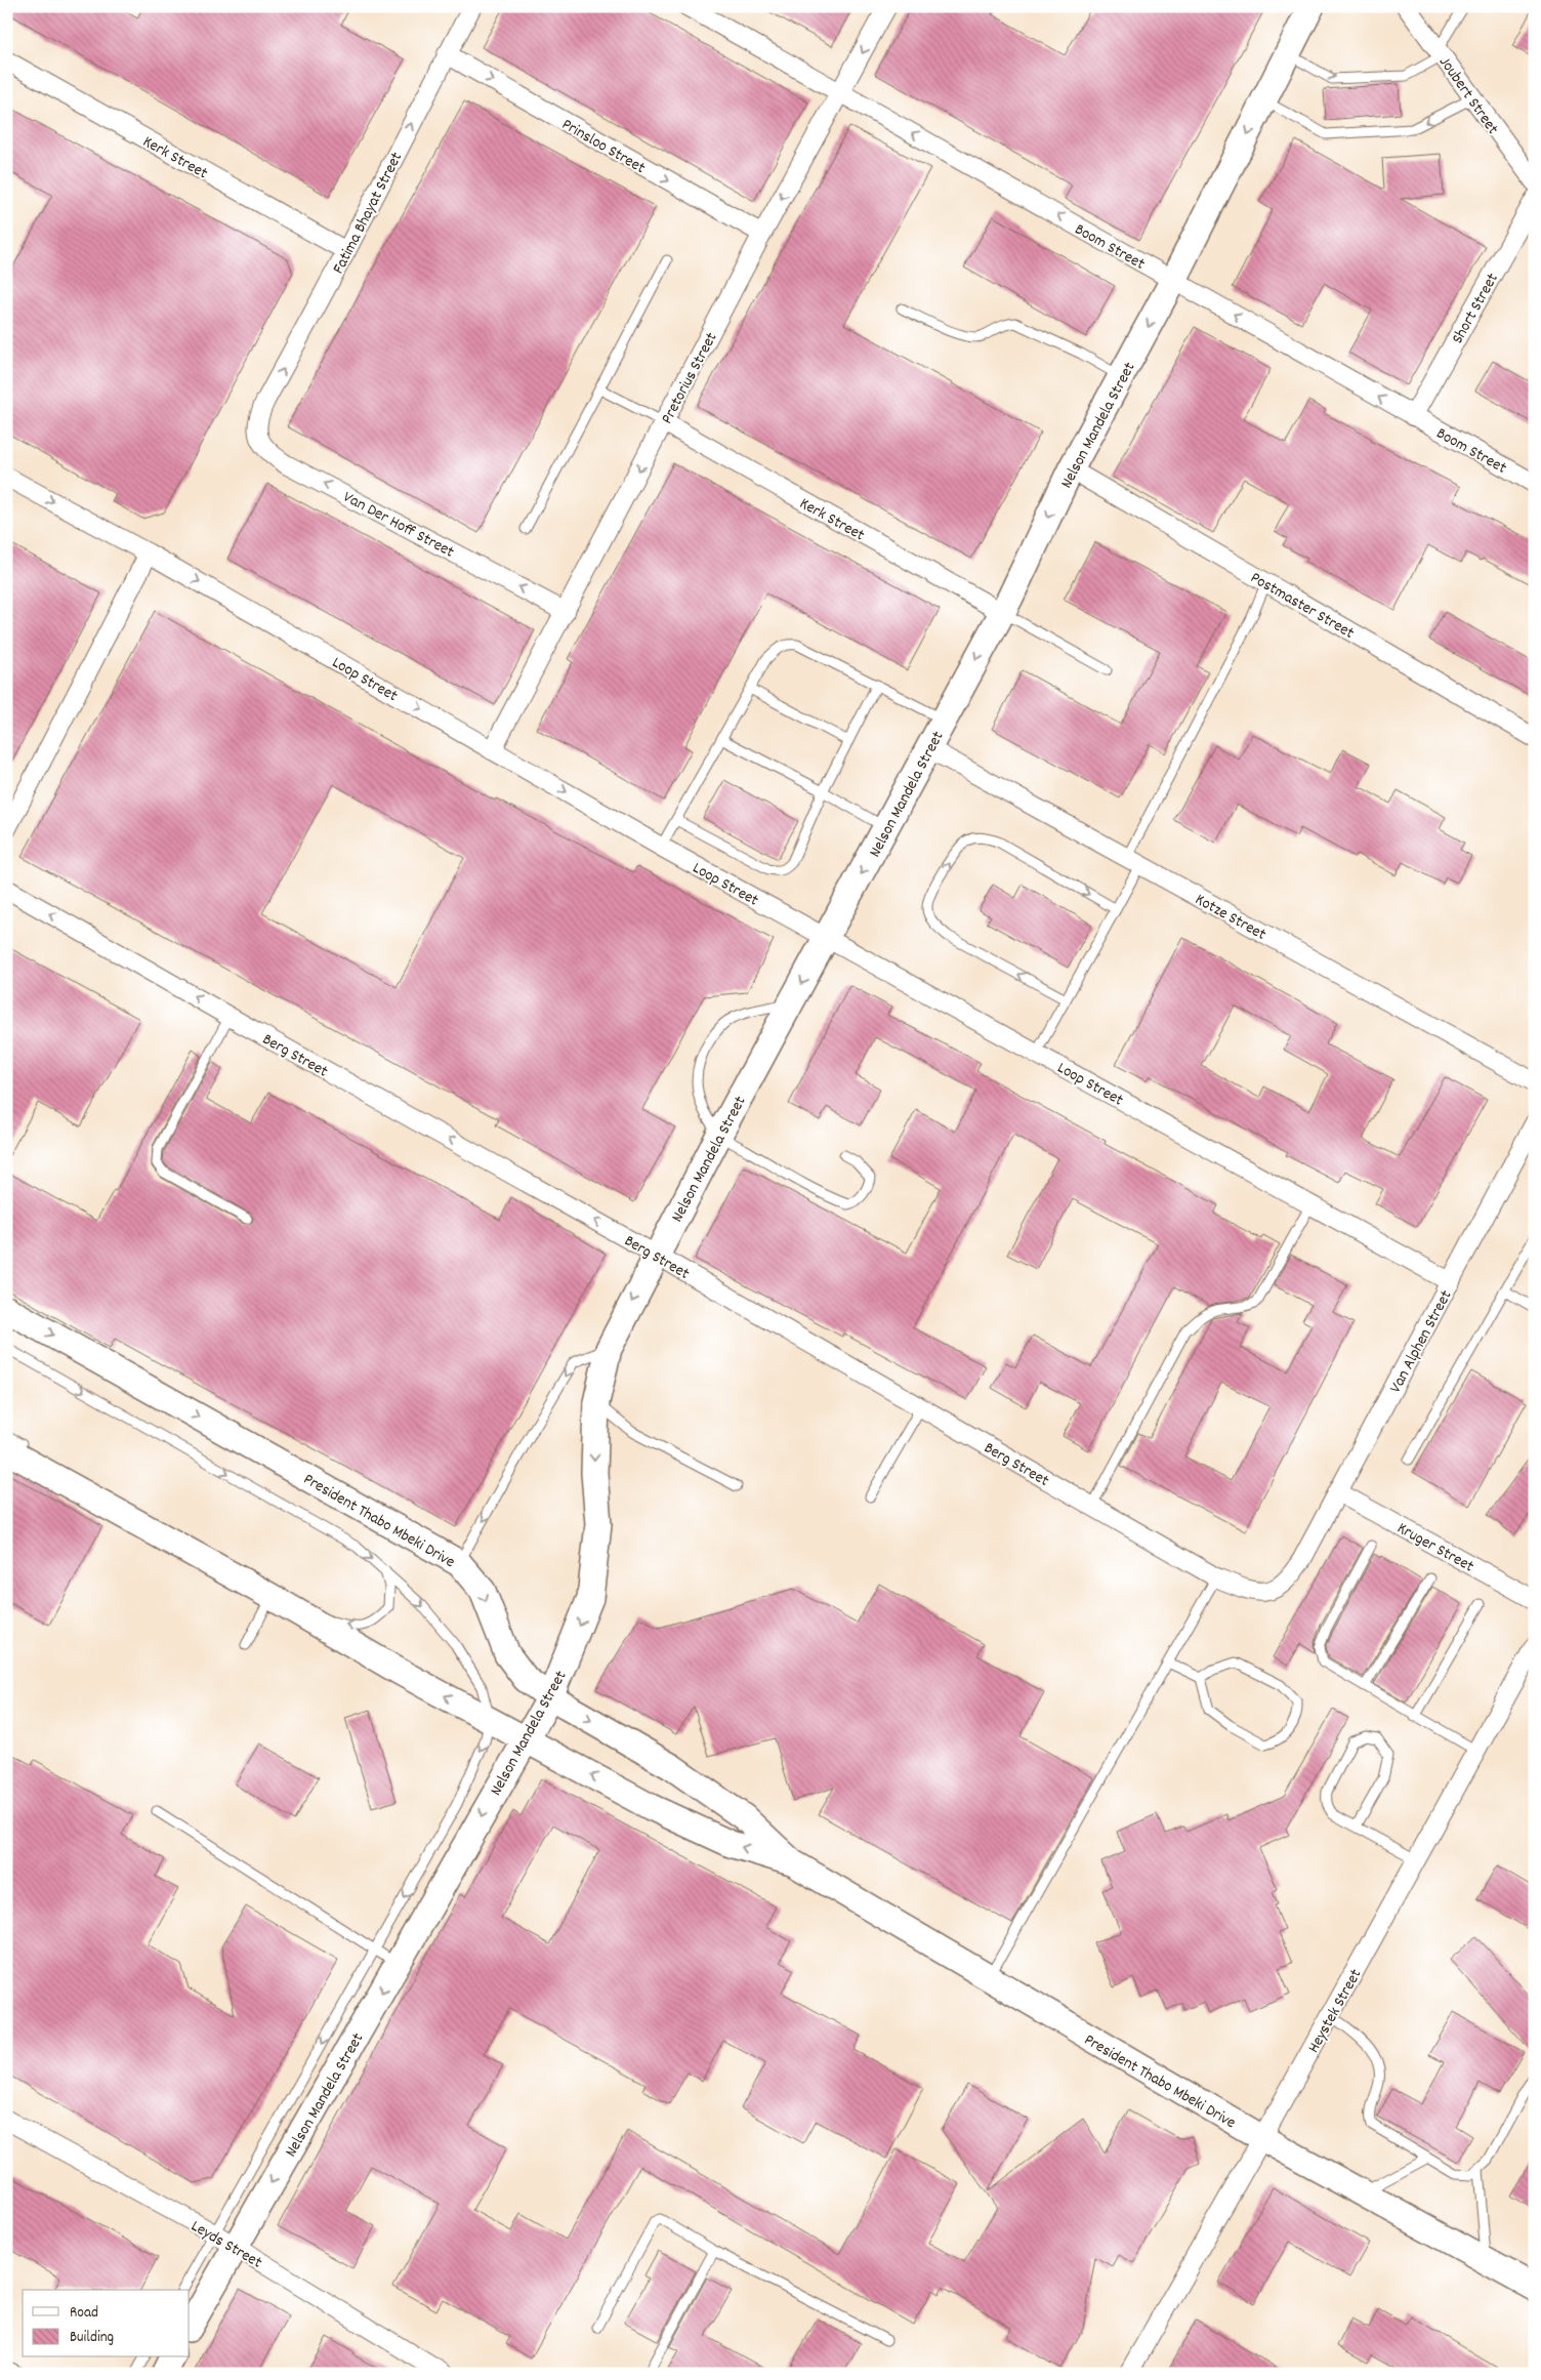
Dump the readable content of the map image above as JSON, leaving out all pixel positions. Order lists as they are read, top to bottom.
{
  "streets": {
    "street": [
      "Joubert Street",
      "Prinsloo Street",
      "Kerk Street",
      "Fatima Bhayat Street",
      "Boom Street",
      "Short Street",
      "Pretorius Street",
      "Nelson Mandela Street",
      "Van Der Hoff Street",
      "Postmaster Street",
      "Loop Street",
      "Kotze Street",
      "Berg Street",
      "Van Alphen Street",
      "President Thabo Mbeki Drive",
      "Kruger Street",
      "Heystek Street",
      "Leyds Street"
    ]
  },
  "crossings": [
    ["Prinsloo Street", "Fatima Bhayat Street"],
    ["Prinsloo Street", "Pretorius Street"],
    ["Kerk Street", "Fatima Bhayat Street"],
    ["Kerk Street", "Pretorius Street"],
    ["Kerk Street", "Nelson Mandela Street"],
    ["Fatima Bhayat Street", "Van Der Hoff Street"],
    ["Boom Street", "Short Street"],
    ["Boom Street", "Pretorius Street"],
    ["Boom Street", "Nelson Mandela Street"],
    ["Pretorius Street", "Van Der Hoff Street"],
    ["Pretorius Street", "Loop Street"],
    ["Nelson Mandela Street", "Postmaster Street"],
    ["Nelson Mandela Street", "Loop Street"],
    ["Nelson Mandela Street", "Kotze Street"],
    ["Nelson Mandela Street", "Berg Street"],
    ["Nelson Mandela Street", "President Thabo Mbeki Drive"],
    ["Nelson Mandela Street", "Leyds Street"],
    ["Loop Street", "Van Alphen Street"],
    ["Berg Street", "Van Alphen Street"],
    ["Van Alphen Street", "Kruger Street"],
    ["President Thabo Mbeki Drive", "Heystek Street"]
  ],
  "one_way": [
    "Prinsloo Street",
    "Fatima Bhayat Street",
    "Boom Street",
    "Pretorius Street",
    "Nelson Mandela Street",
    "Van Der Hoff Street",
    "Loop Street",
    "Berg Street"
  ],
  "legend": ["Road", "Building"]
}
